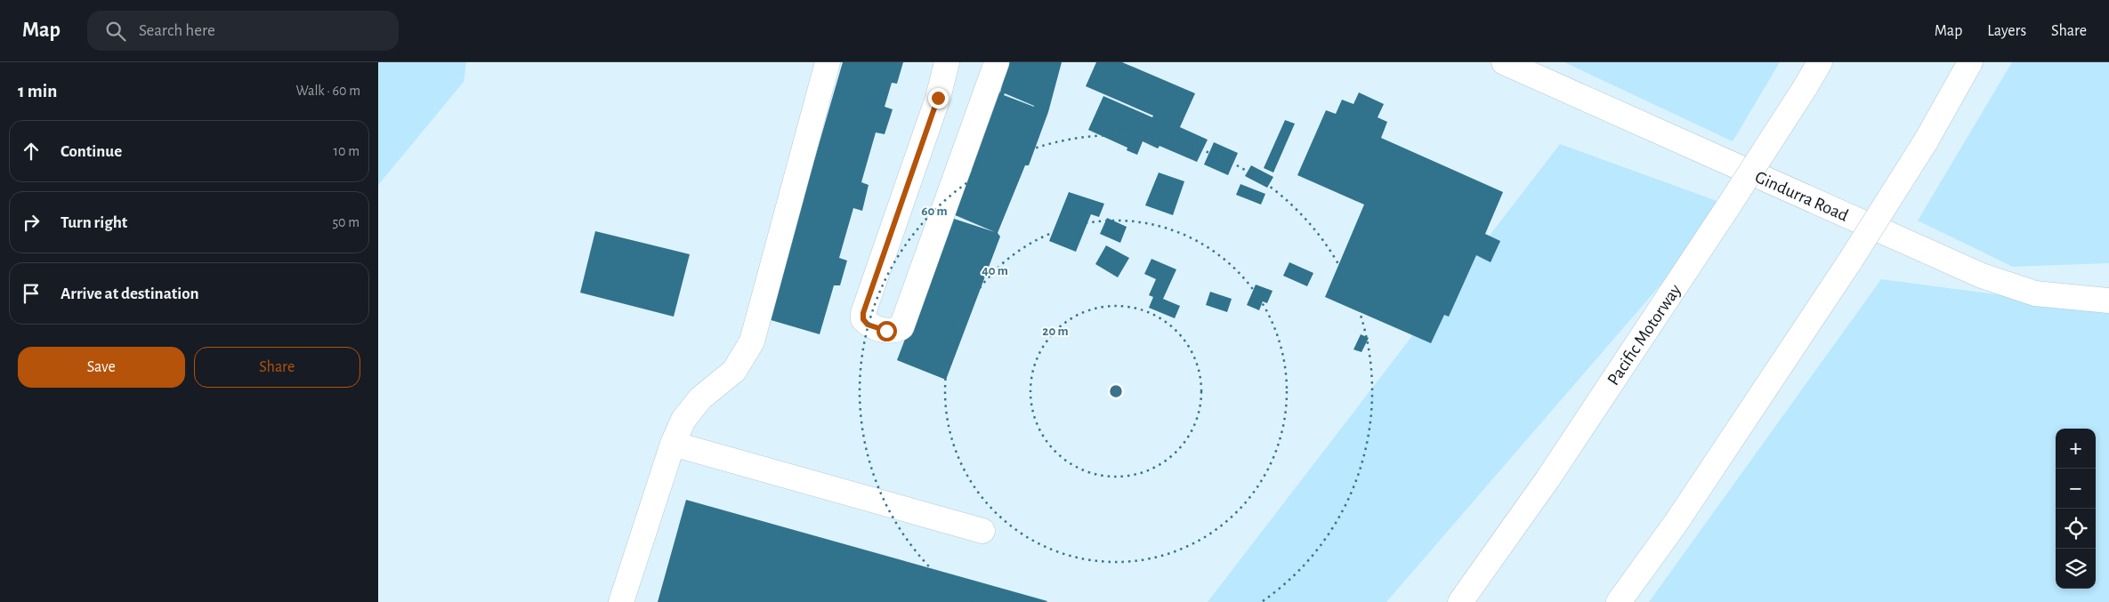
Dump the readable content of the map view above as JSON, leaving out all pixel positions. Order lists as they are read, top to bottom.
{
  "streets": {
    "main road": ["Gindurra Road", "Pacific Motorway"]
  },
  "page": {
    "header": "Map",
    "search": "Search here",
    "nav": ["Map", "Layers", "Share"],
    "heading": ["1 min", "Walk · 60 m"],
    "list": [
      ["Continue", "10 m"],
      ["Turn right", "50 m"],
      "Arrive at destination"
    ],
    "buttons": ["Save", "Share"],
    "map_buttons": ["+", "−"]
  },
  "rings": ["60 m", "40 m", "20 m"]
}
